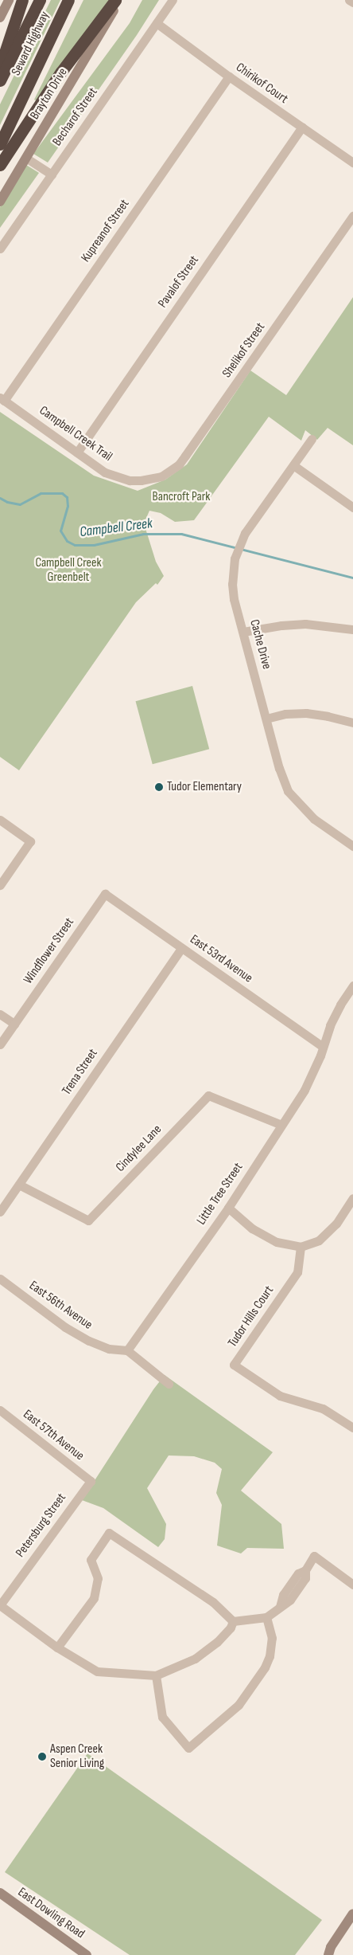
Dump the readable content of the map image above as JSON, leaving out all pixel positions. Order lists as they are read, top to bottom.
{
  "streets": {
    "highway": ["Seward Highway"],
    "main road": ["Brayton Drive", "East Dowling Road"],
    "street": [
      "Chirikof Court",
      "Becharof Street",
      "Kupreanof Street",
      "Pavalof Street",
      "Shelikof Street",
      "Campbell Creek Trail",
      "Cache Drive",
      "Windflower Street",
      "East 53rd Avenue",
      "Trena Street",
      "Cindylee Lane",
      "Little Tree Street",
      "East 56th Avenue",
      "Tudor Hills Court",
      "East 57th Avenue",
      "Petersburg Street"
    ]
  },
  "crossings": [
    ["Chirikof Court", "Becharof Street"],
    ["Chirikof Court", "Kupreanof Street"],
    ["Chirikof Court", "Pavalof Street"],
    ["Kupreanof Street", "Campbell Creek Trail"],
    ["Pavalof Street", "Campbell Creek Trail"],
    ["Shelikof Street", "Campbell Creek Trail"],
    ["Windflower Street", "East 53rd Avenue"],
    ["East 53rd Avenue", "Trena Street"],
    ["East 53rd Avenue", "Little Tree Street"],
    ["Trena Street", "Cindylee Lane"],
    ["Cindylee Lane", "Little Tree Street"],
    ["Little Tree Street", "East 56th Avenue"],
    ["East 57th Avenue", "Petersburg Street"]
  ],
  "water": ["Campbell Creek"],
  "parks": ["Bancroft Park", "Campbell Creek Greenbelt"],
  "places": ["Tudor Elementary", "Aspen Creek Senior Living"]
}
